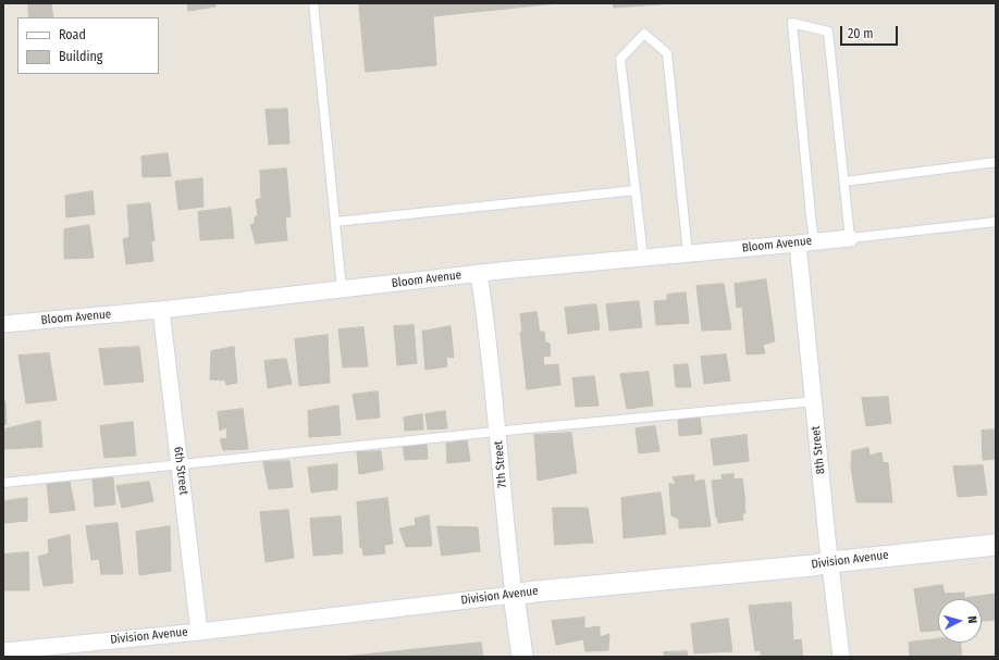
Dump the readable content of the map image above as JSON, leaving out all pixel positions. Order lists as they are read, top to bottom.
{
  "streets": {
    "street": [
      "Bloom Avenue",
      "8th Street",
      "7th Street",
      "6th Street",
      "Division Avenue"
    ]
  },
  "crossings": [
    ["Bloom Avenue", "8th Street"],
    ["Bloom Avenue", "7th Street"],
    ["Bloom Avenue", "6th Street"],
    ["8th Street", "Division Avenue"],
    ["7th Street", "Division Avenue"],
    ["6th Street", "Division Avenue"]
  ],
  "legend": ["Road", "Building"],
  "scale_bar": "20 m",
  "north": "right"
}
